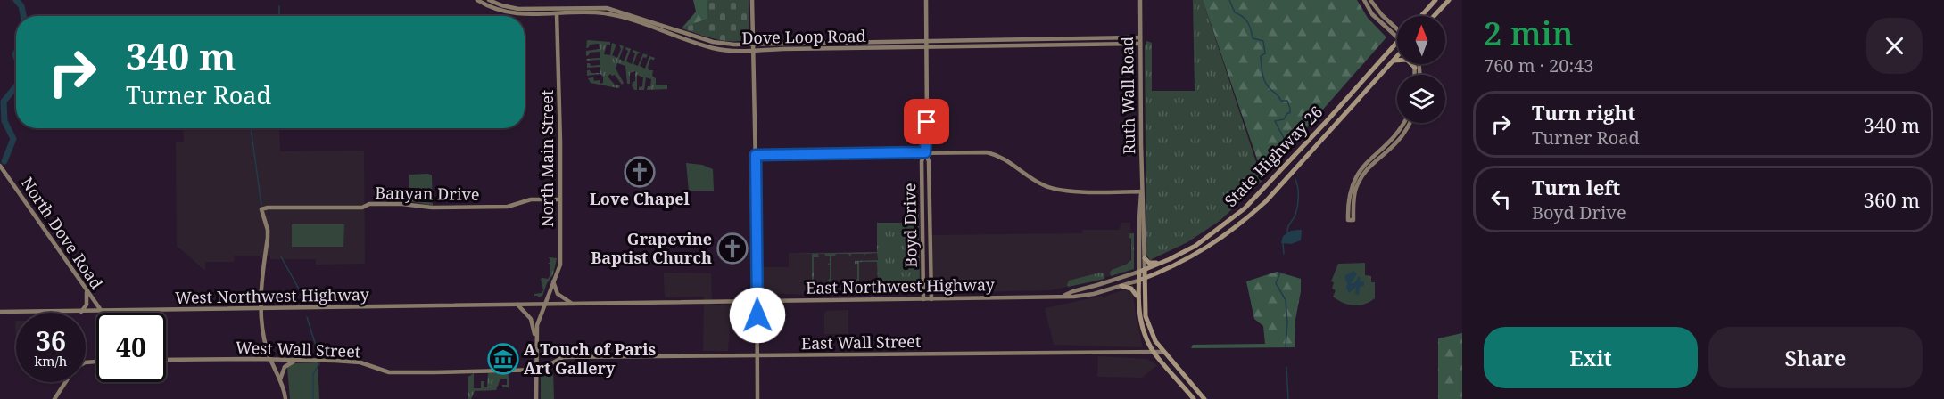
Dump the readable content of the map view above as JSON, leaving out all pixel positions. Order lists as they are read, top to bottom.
{
  "streets": {
    "main road": ["State Highway 26"],
    "street": [
      "Dove Loop Road",
      "Ruth Wall Road",
      "North Main Street",
      "Banyan Drive",
      "Boyd Drive",
      "North Dove Road",
      "East Northwest Highway",
      "West Northwest Highway",
      "East Wall Street",
      "West Wall Street"
    ]
  },
  "crossings": [
    ["Dove Loop Road", "Ruth Wall Road"],
    ["Dove Loop Road", "North Main Street"],
    ["Dove Loop Road", "Boyd Drive"],
    ["Ruth Wall Road", "State Highway 26"],
    ["Ruth Wall Road", "East Northwest Highway"],
    ["State Highway 26", "East Northwest Highway"],
    ["North Main Street", "Banyan Drive"],
    ["North Main Street", "East Northwest Highway"],
    ["North Main Street", "West Northwest Highway"],
    ["Banyan Drive", "West Northwest Highway"],
    ["Boyd Drive", "East Northwest Highway"],
    ["North Dove Road", "West Northwest Highway"],
    ["East Northwest Highway", "West Northwest Highway"],
    ["East Wall Street", "West Wall Street"]
  ],
  "places": {
    "church": ["Love Chapel", "Grapevine Baptist Church"],
    "museum": ["A Touch of Paris Art Gallery"]
  },
  "north": "top",
  "page": {
    "heading": ["2 min", "760 m · 20:43"],
    "turn": ["340 m", "Turner Road"],
    "list": [
      {
        "name": "Turn right",
        "note": "Turner Road",
        "value": "340 m"
      },
      {
        "name": "Turn left",
        "note": "Boyd Drive",
        "value": "360 m"
      }
    ],
    "speed": "36 km/h",
    "limit": "40",
    "buttons": ["Exit", "Share"]
  }
}
